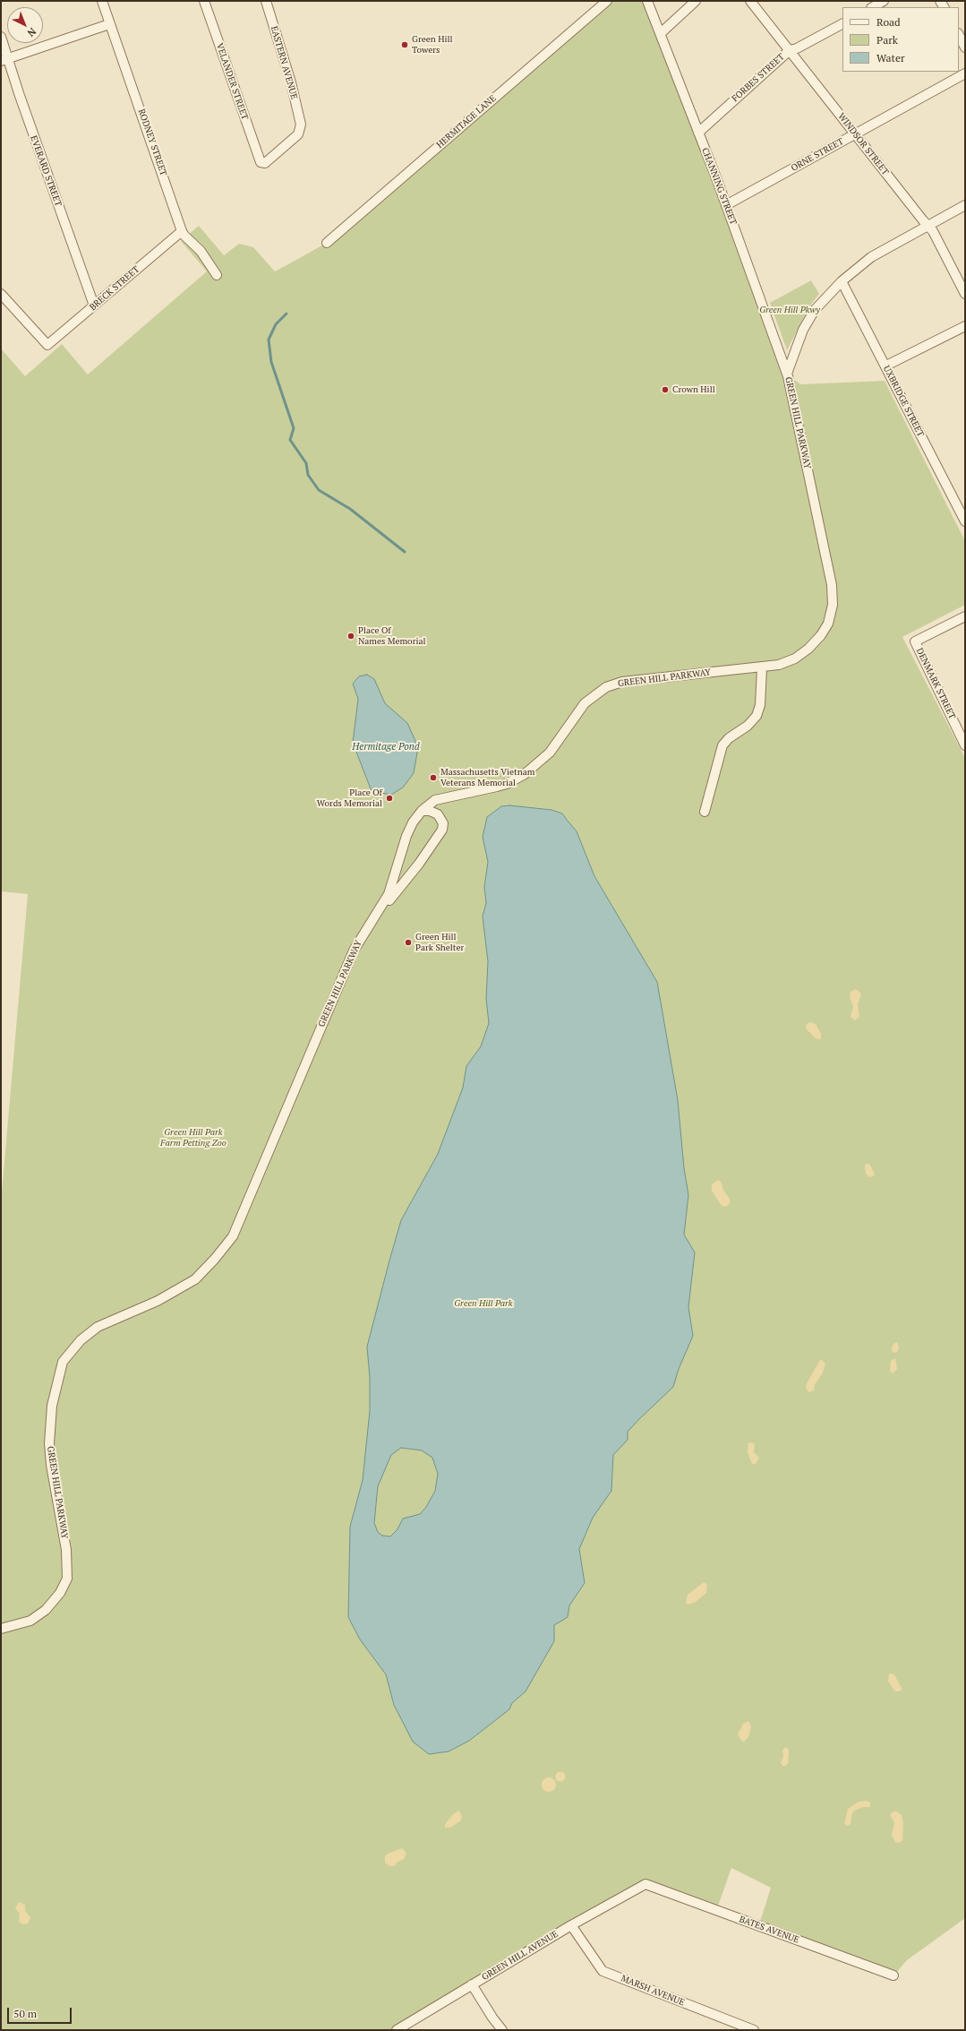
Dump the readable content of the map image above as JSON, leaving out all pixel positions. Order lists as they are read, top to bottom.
{
  "streets": {
    "street": [
      "EASTERN AVENUE",
      "FORBES STREET",
      "VELANDER STREET",
      "HERMITAGE LANE",
      "RODNEY STREET",
      "WINDSOR STREET",
      "ORNE STREET",
      "EVERARD STREET",
      "CHANNING STREET",
      "BRECK STREET",
      "UXBRIDGE STREET",
      "GREEN HILL PARKWAY",
      "DENMARK STREET",
      "BATES AVENUE",
      "GREEN HILL AVENUE",
      "MARSH AVENUE"
    ]
  },
  "crossings": [
    ["EASTERN AVENUE", "VELANDER STREET"],
    ["FORBES STREET", "WINDSOR STREET"],
    ["FORBES STREET", "CHANNING STREET"],
    ["RODNEY STREET", "BRECK STREET"],
    ["WINDSOR STREET", "ORNE STREET"],
    ["WINDSOR STREET", "GREEN HILL PARKWAY"],
    ["ORNE STREET", "CHANNING STREET"],
    ["EVERARD STREET", "BRECK STREET"],
    ["CHANNING STREET", "GREEN HILL PARKWAY"],
    ["UXBRIDGE STREET", "GREEN HILL PARKWAY"],
    ["BATES AVENUE", "GREEN HILL AVENUE"],
    ["GREEN HILL AVENUE", "MARSH AVENUE"]
  ],
  "water": ["Hermitage Pond"],
  "parks": ["Green Hill Pkwy", "Green Hill Park Farm Petting Zoo", "Green Hill Park"],
  "places": [
    "Green Hill Towers",
    "Crown Hill",
    "Place Of Names Memorial",
    "Massachusetts Vietnam Veterans Memorial",
    "Place Of Words Memorial",
    "Green Hill Park Shelter"
  ],
  "legend": ["Road", "Park", "Water"],
  "scale_bar": "50 m",
  "north": "bottom right"
}
